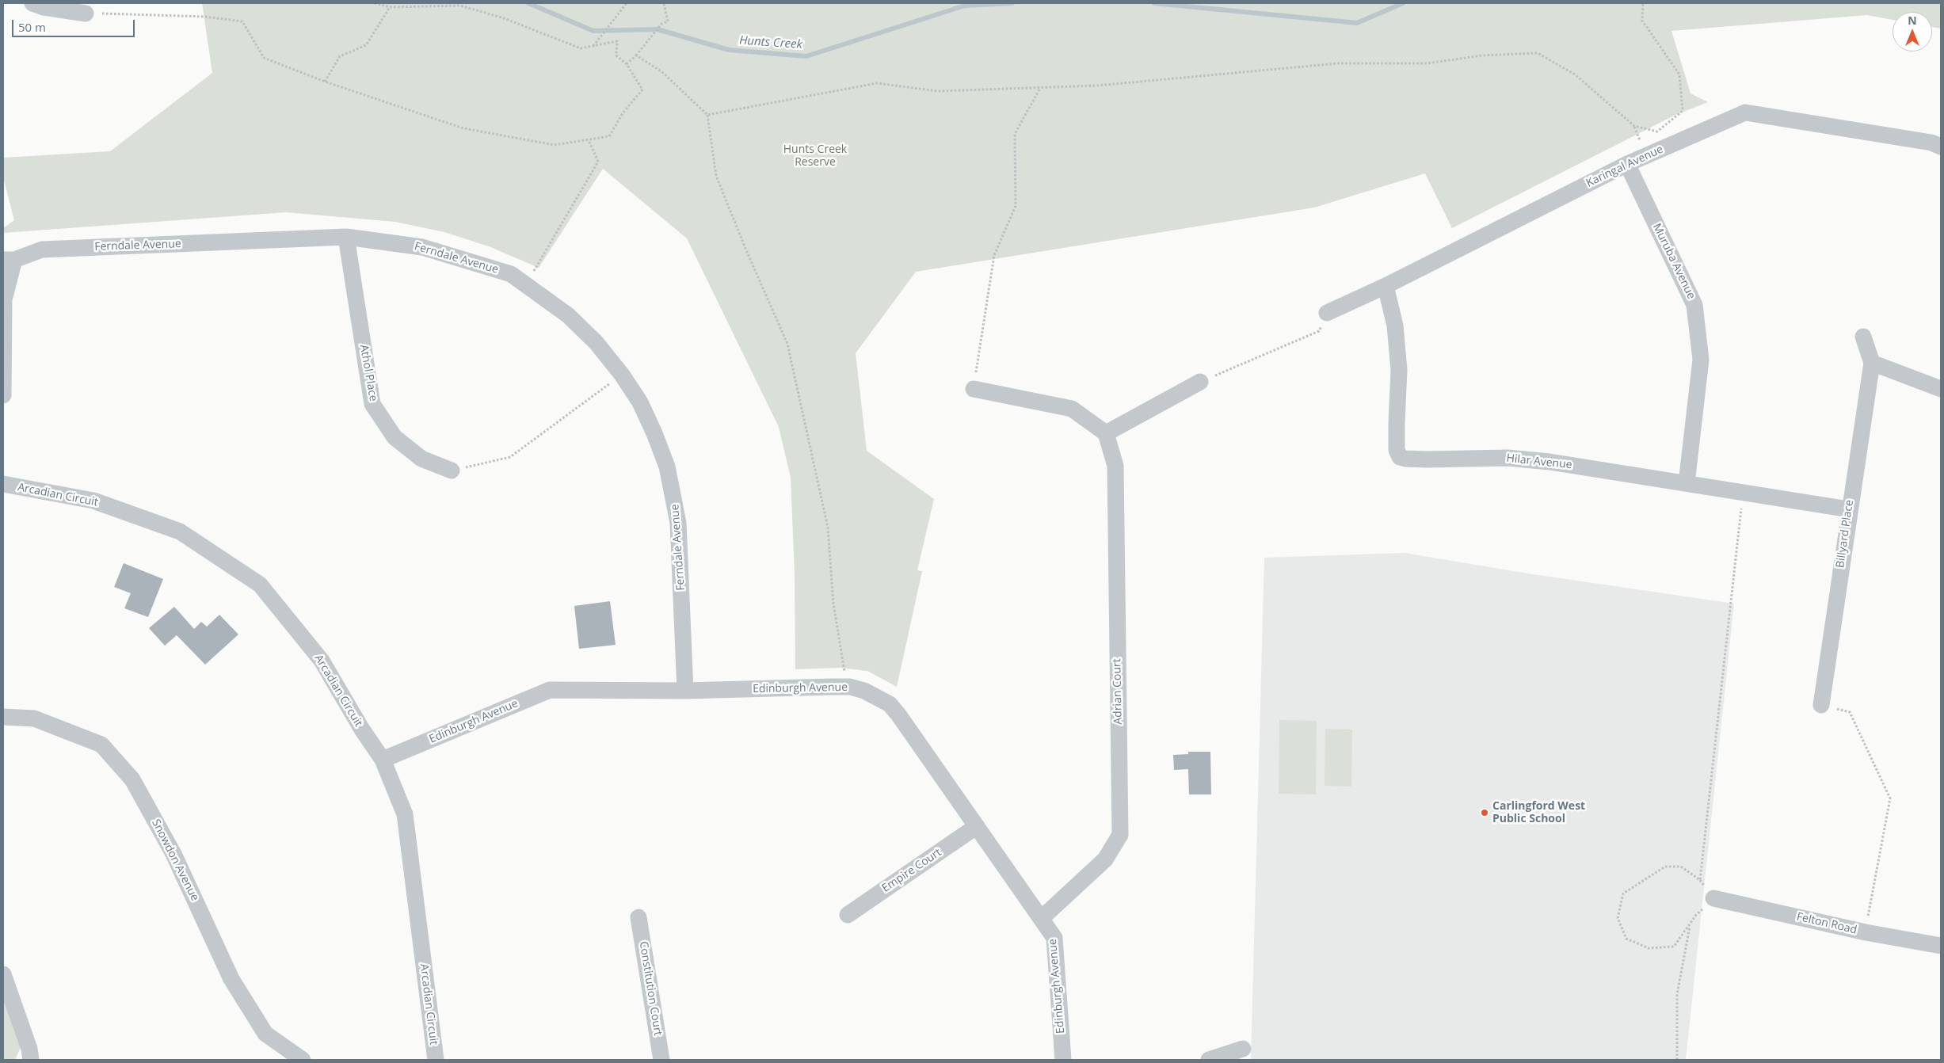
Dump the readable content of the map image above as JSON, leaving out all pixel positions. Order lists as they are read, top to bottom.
{
  "streets": {
    "street": [
      "Karingal Avenue",
      "Ferndale Avenue",
      "Muruba Avenue",
      "Athol Place",
      "Hilar Avenue",
      "Arcadian Circuit",
      "Billyard Place",
      "Edinburgh Avenue",
      "Adrian Court",
      "Snowdon Avenue",
      "Empire Court",
      "Felton Road",
      "Constitution Court"
    ]
  },
  "crossings": [
    ["Karingal Avenue", "Muruba Avenue"],
    ["Karingal Avenue", "Hilar Avenue"],
    ["Ferndale Avenue", "Athol Place"],
    ["Ferndale Avenue", "Edinburgh Avenue"],
    ["Muruba Avenue", "Hilar Avenue"],
    ["Hilar Avenue", "Billyard Place"],
    ["Arcadian Circuit", "Edinburgh Avenue"],
    ["Edinburgh Avenue", "Adrian Court"],
    ["Edinburgh Avenue", "Empire Court"]
  ],
  "water": ["Hunts Creek"],
  "parks": ["Hunts Creek Reserve"],
  "places": ["Carlingford West Public School"],
  "scale_bar": "50 m",
  "north": "top"
}
